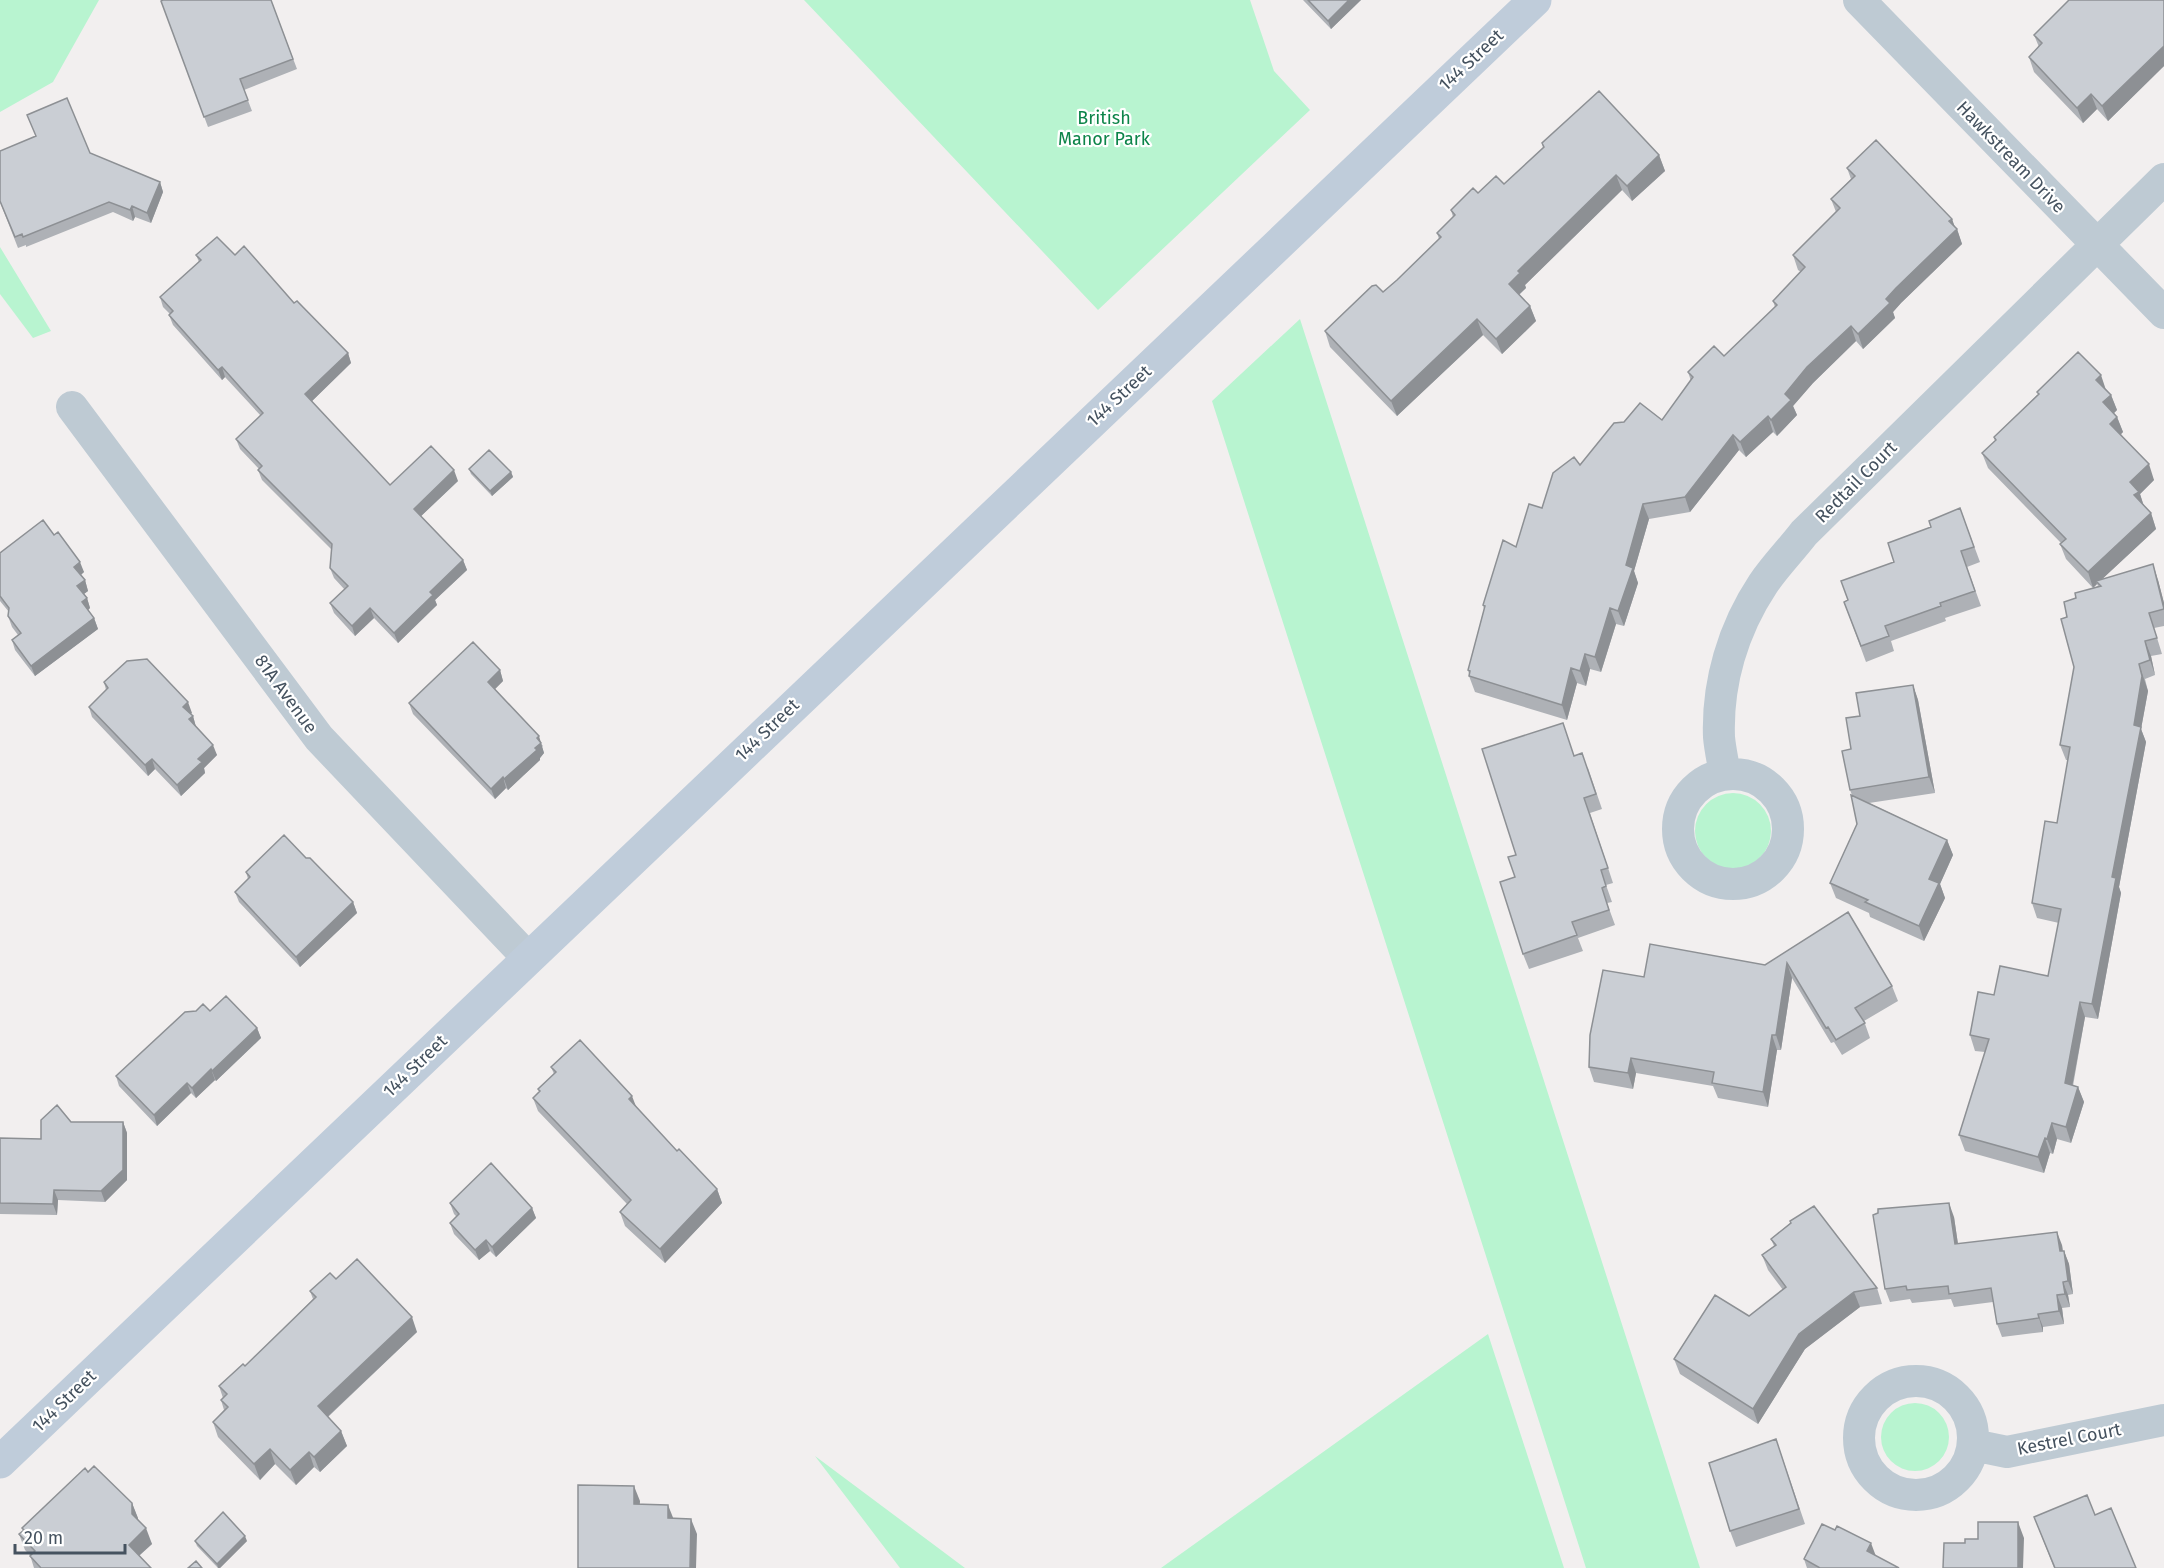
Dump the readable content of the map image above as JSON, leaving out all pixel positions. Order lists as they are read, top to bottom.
{
  "streets": {
    "main road": ["144 Street"],
    "street": [
      "Hawkstream Drive",
      "Redtail Court",
      "81A Avenue",
      "Kestrel Court"
    ]
  },
  "crossings": [
    ["144 Street", "81A Avenue"],
    ["Hawkstream Drive", "Redtail Court"]
  ],
  "parks": ["British Manor Park"],
  "scale_bar": "20 m"
}
